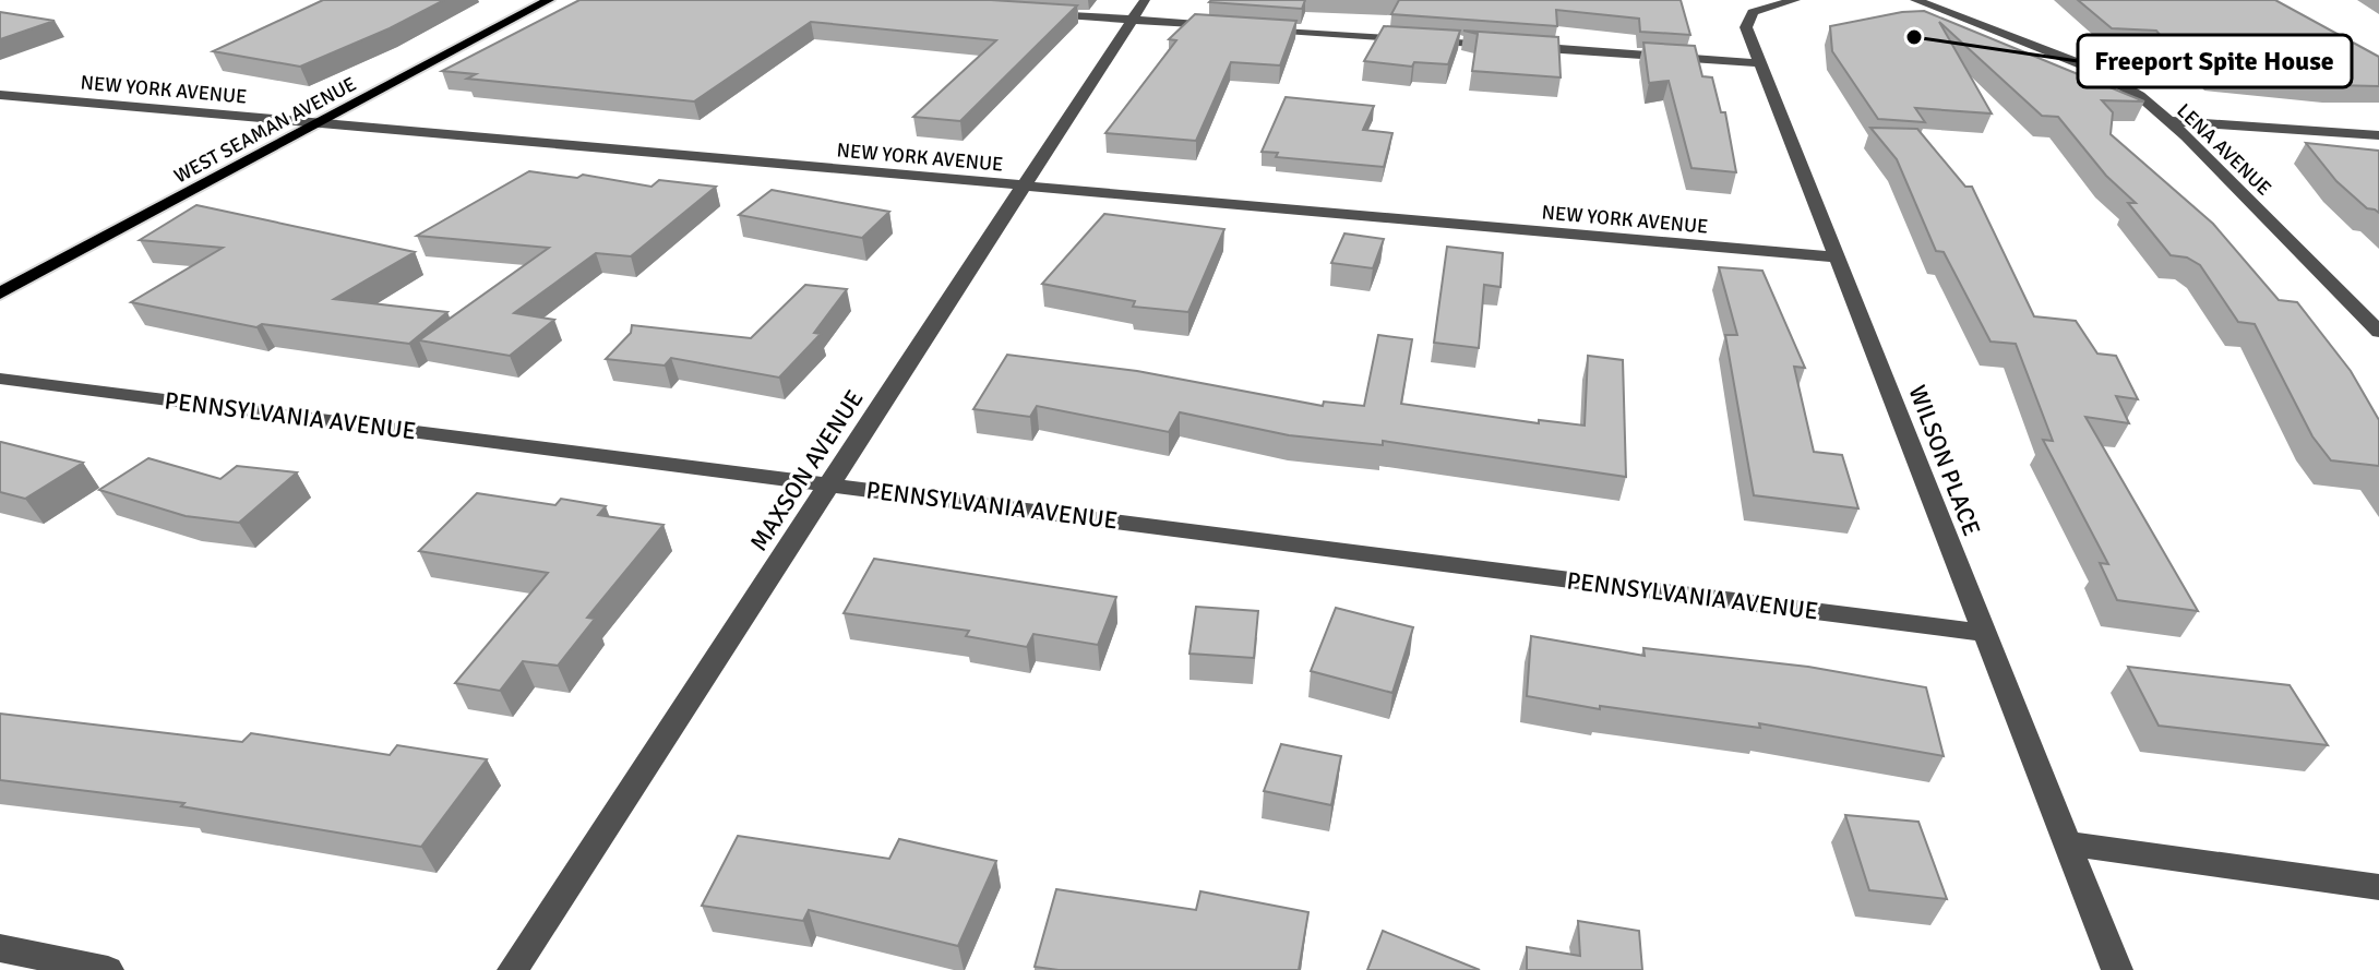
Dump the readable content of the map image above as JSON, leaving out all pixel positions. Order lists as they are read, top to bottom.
{
  "streets": {
    "main road": ["WEST SEAMAN AVENUE"],
    "street": [
      "NEW YORK AVENUE",
      "LENA AVENUE",
      "PENNSYLVANIA AVENUE",
      "WILSON PLACE",
      "MAXSON AVENUE"
    ]
  },
  "crossings": [
    ["NEW YORK AVENUE", "WEST SEAMAN AVENUE"],
    ["NEW YORK AVENUE", "WILSON PLACE"],
    ["NEW YORK AVENUE", "MAXSON AVENUE"],
    ["PENNSYLVANIA AVENUE", "WILSON PLACE"],
    ["PENNSYLVANIA AVENUE", "MAXSON AVENUE"]
  ],
  "places": ["Freeport Spite House"]
}
